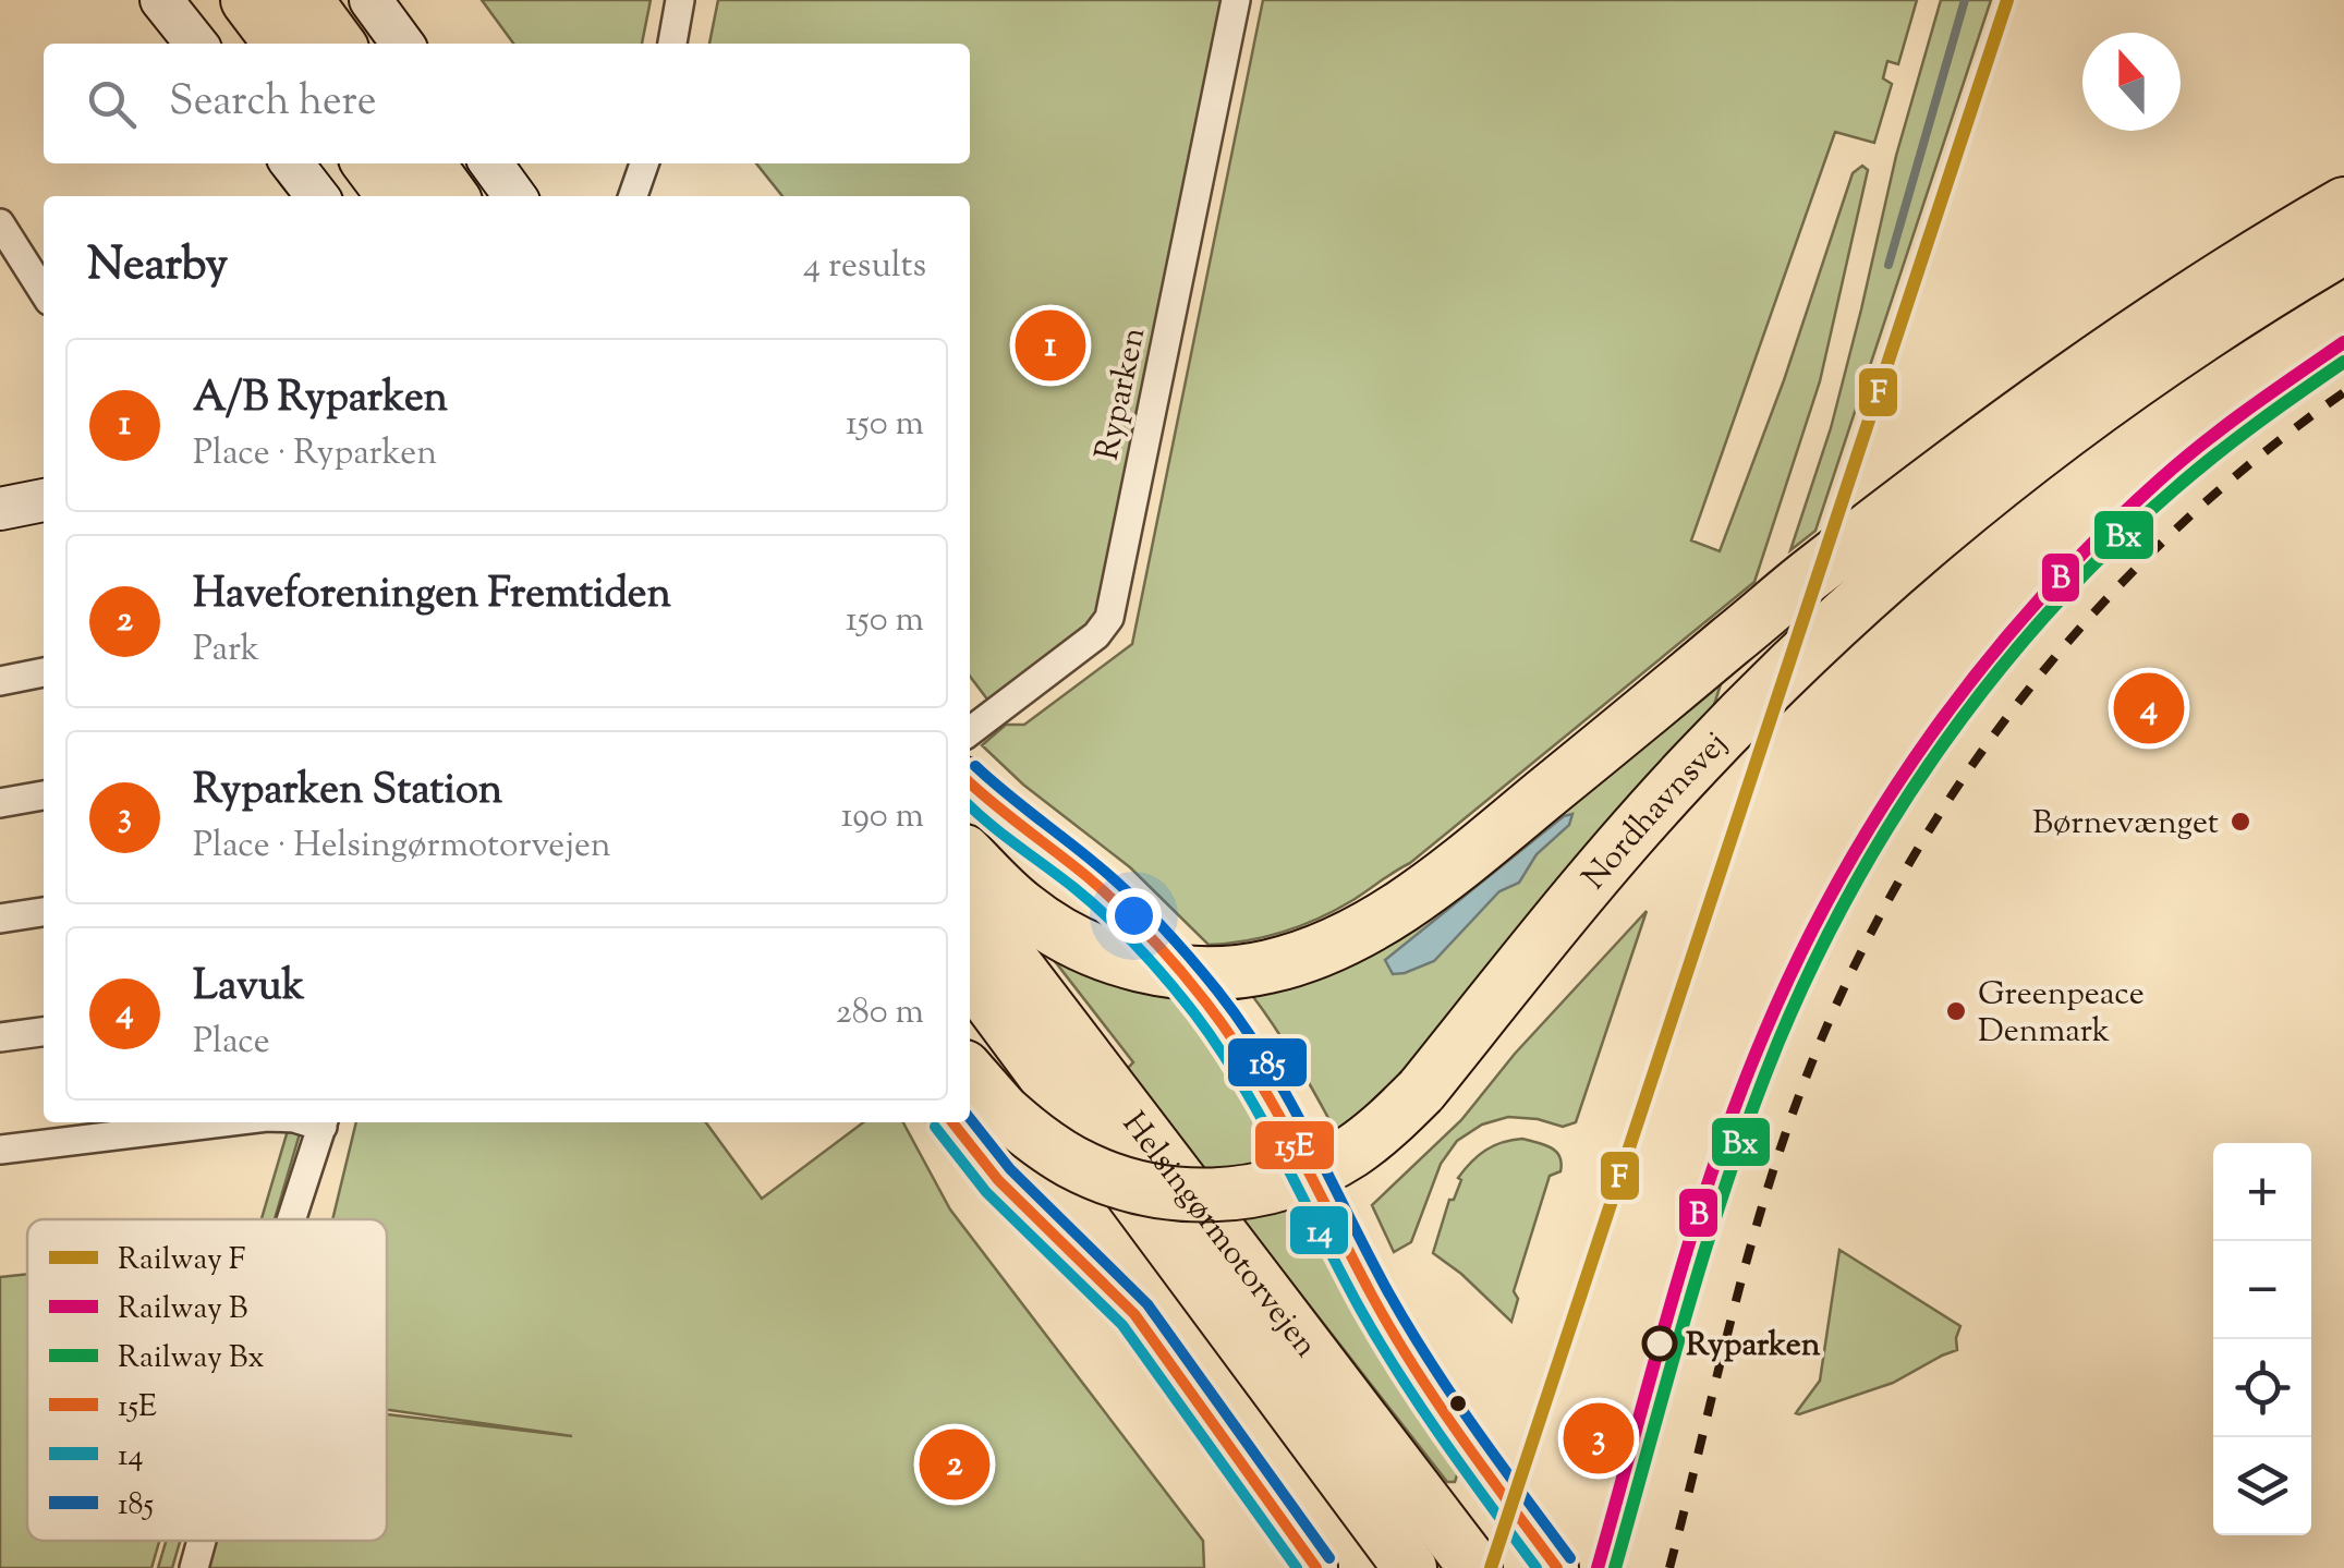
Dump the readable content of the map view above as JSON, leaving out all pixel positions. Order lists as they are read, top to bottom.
{
  "streets": {
    "highway": ["Nordhavnsvej", "Helsingørmotorvejen"],
    "street": ["Ryparken"]
  },
  "places": ["Børnevænget", "Greenpeace Denmark", "Ryparken"],
  "lines": [
    "rail line F",
    "rail line B",
    "rail line Bx",
    "transit line 185",
    "transit line 15E",
    "transit line 14"
  ],
  "legend": [
    "Railway F",
    "Railway B",
    "Railway Bx",
    "15E",
    "14",
    "185"
  ],
  "north": "top",
  "page": {
    "search": "Search here",
    "heading": ["Nearby", "4 results"],
    "pins": [
      "1",
      "4",
      "3",
      "2"
    ],
    "list": [
      {
        "mark": "1",
        "name": "A/B Ryparken",
        "note": "Place · Ryparken",
        "value": "150 m"
      },
      {
        "mark": "2",
        "name": "Haveforeningen Fremtiden",
        "note": "Park",
        "value": "150 m"
      },
      {
        "mark": "3",
        "name": "Ryparken Station",
        "note": "Place · Helsingørmotorvejen",
        "value": "190 m"
      },
      {
        "mark": "4",
        "name": "Lavuk",
        "note": "Place",
        "value": "280 m"
      }
    ],
    "map_buttons": ["+", "−"]
  }
}
